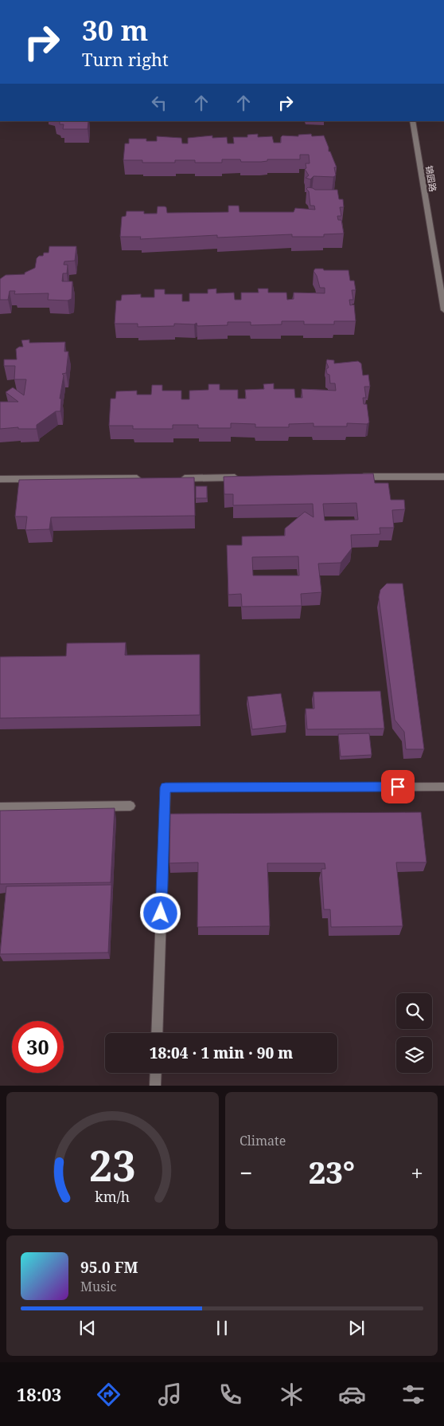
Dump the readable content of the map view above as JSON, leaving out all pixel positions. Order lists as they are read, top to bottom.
{
  "streets": {
    "street": ["锦园路"]
  },
  "page": {
    "turn": ["30 m", "Turn right"],
    "limit": "30",
    "trip": "18:04 · 1 min · 90 m",
    "tile": "Climate",
    "heat": ["−", "23°", "+"],
    "song": ["95.0 FM", "Music"],
    "tabs": "18:03",
    "gauge": ["23", "km/h"]
  }
}
